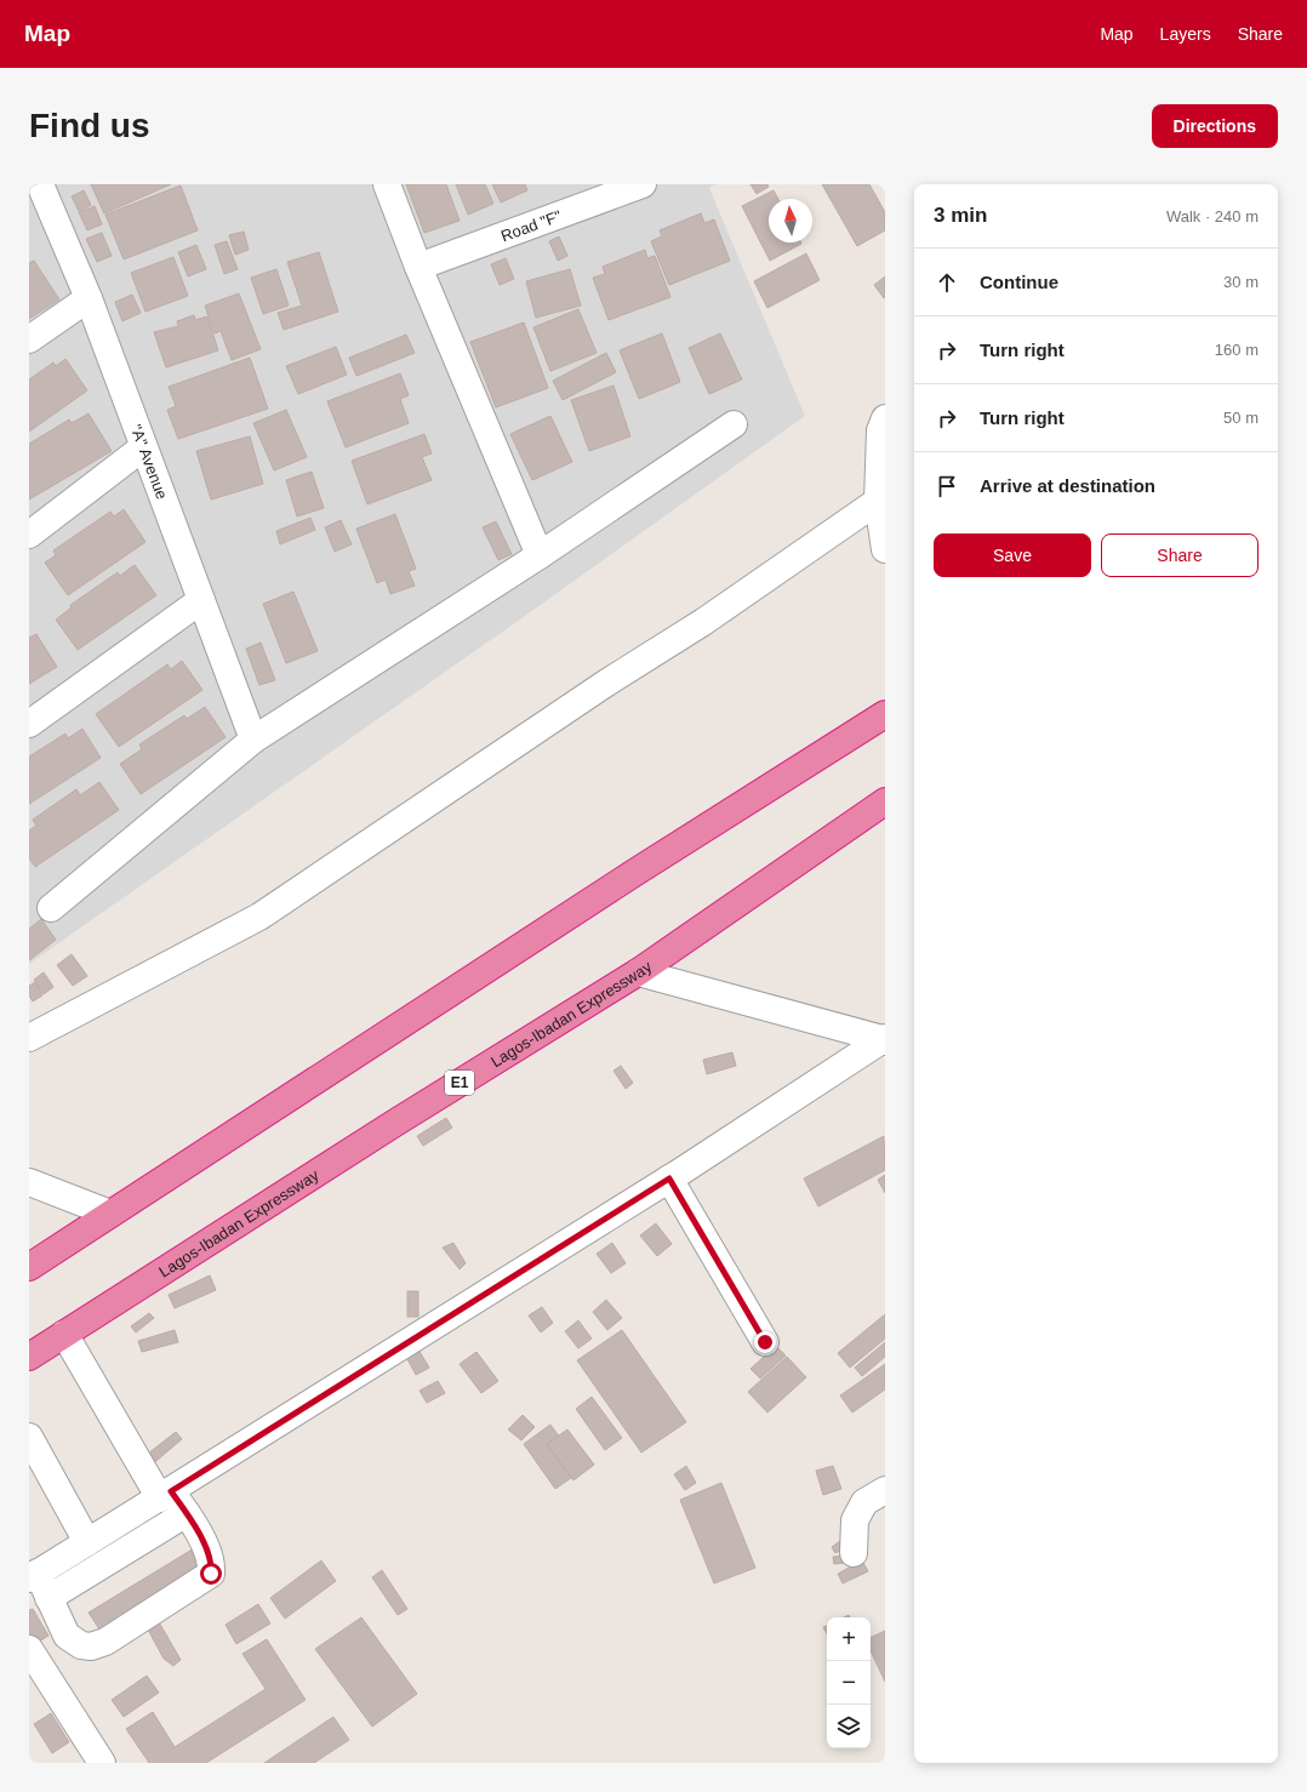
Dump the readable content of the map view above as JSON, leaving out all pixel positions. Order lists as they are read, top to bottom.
{
  "streets": {
    "highway": ["Lagos-Ibadan Expressway", "E1"],
    "street": ["Road \"F\"", "\"A\" Avenue"]
  },
  "north": "top",
  "page": {
    "header": "Map",
    "nav": ["Map", "Layers", "Share"],
    "buttons": [
      "Directions",
      ["Save", "Share"]
    ],
    "title": "Find us",
    "heading": ["3 min", "Walk · 240 m"],
    "list": [
      ["Continue", "30 m"],
      ["Turn right", "160 m"],
      ["Turn right", "50 m"],
      "Arrive at destination"
    ],
    "map_buttons": ["+", "−"]
  }
}
